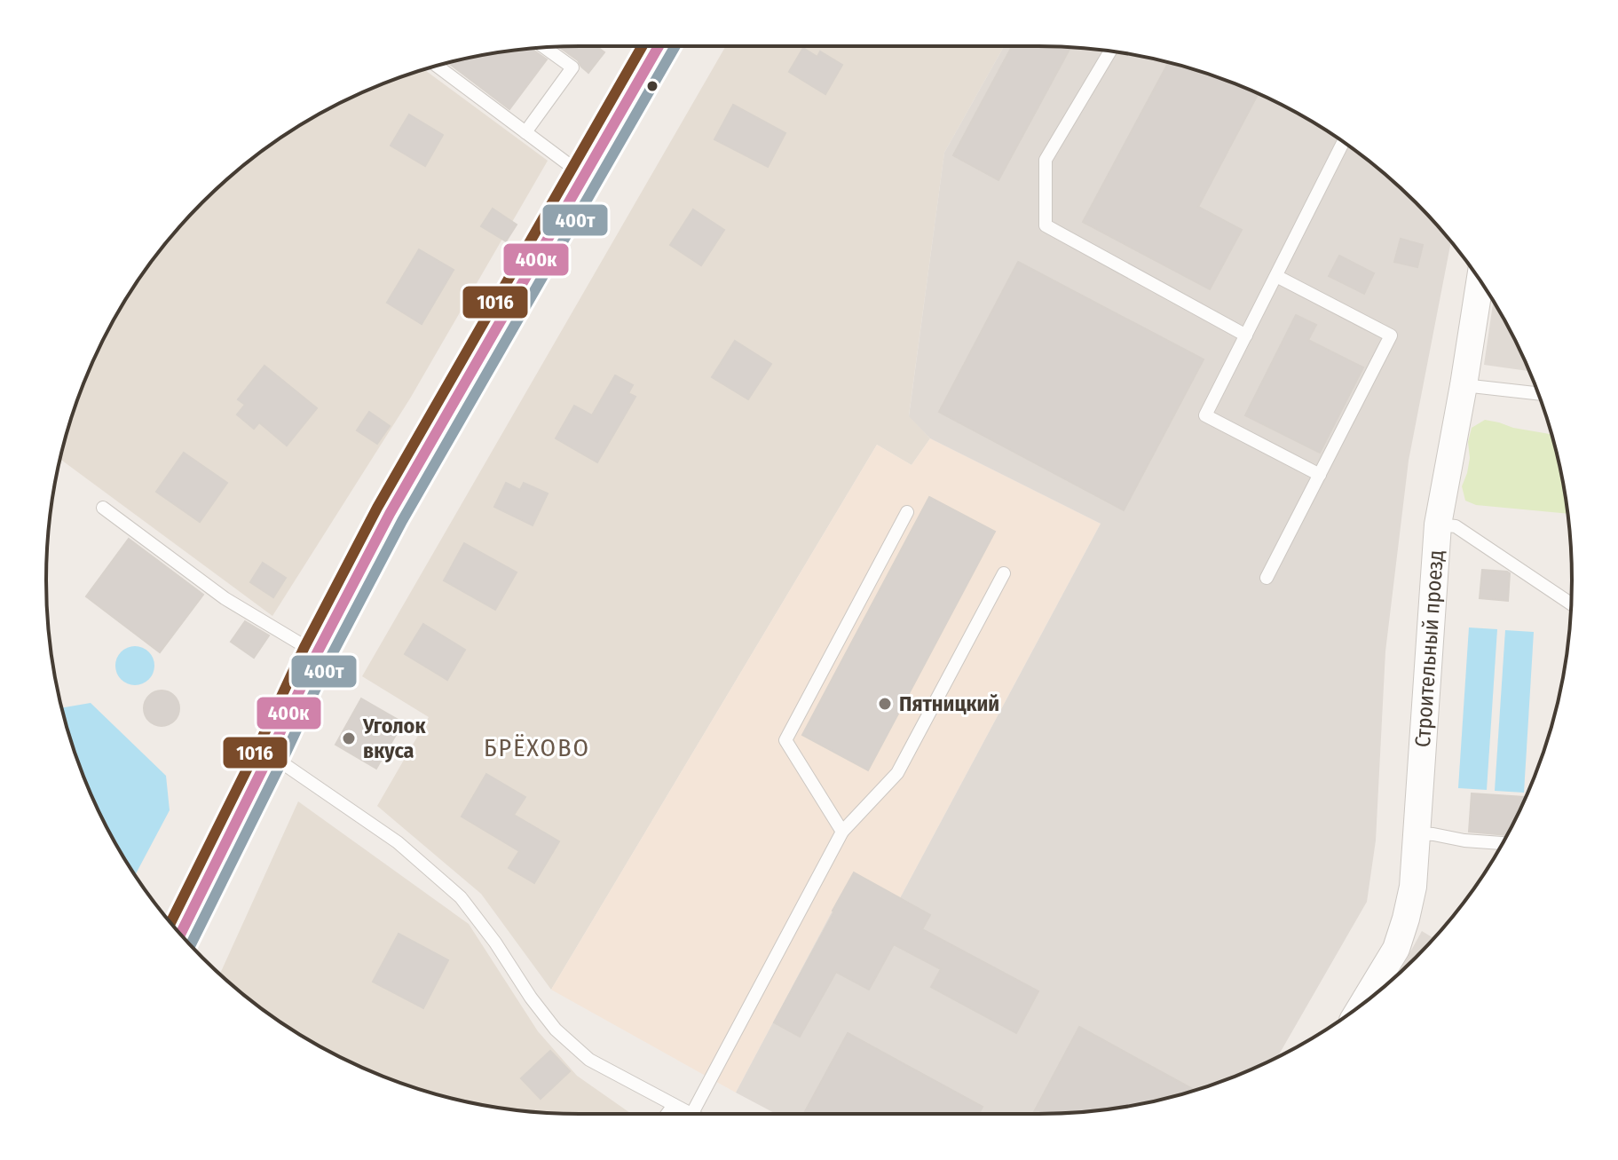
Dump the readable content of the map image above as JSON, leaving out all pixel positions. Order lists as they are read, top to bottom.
{
  "streets": {
    "street": ["Строительный проезд"]
  },
  "districts": ["БРЁХОВО"],
  "places": ["Пятницкий", "Уголок вкуса"],
  "lines": ["transit line 400к", "transit line 400т", "transit line 1016"]
}
